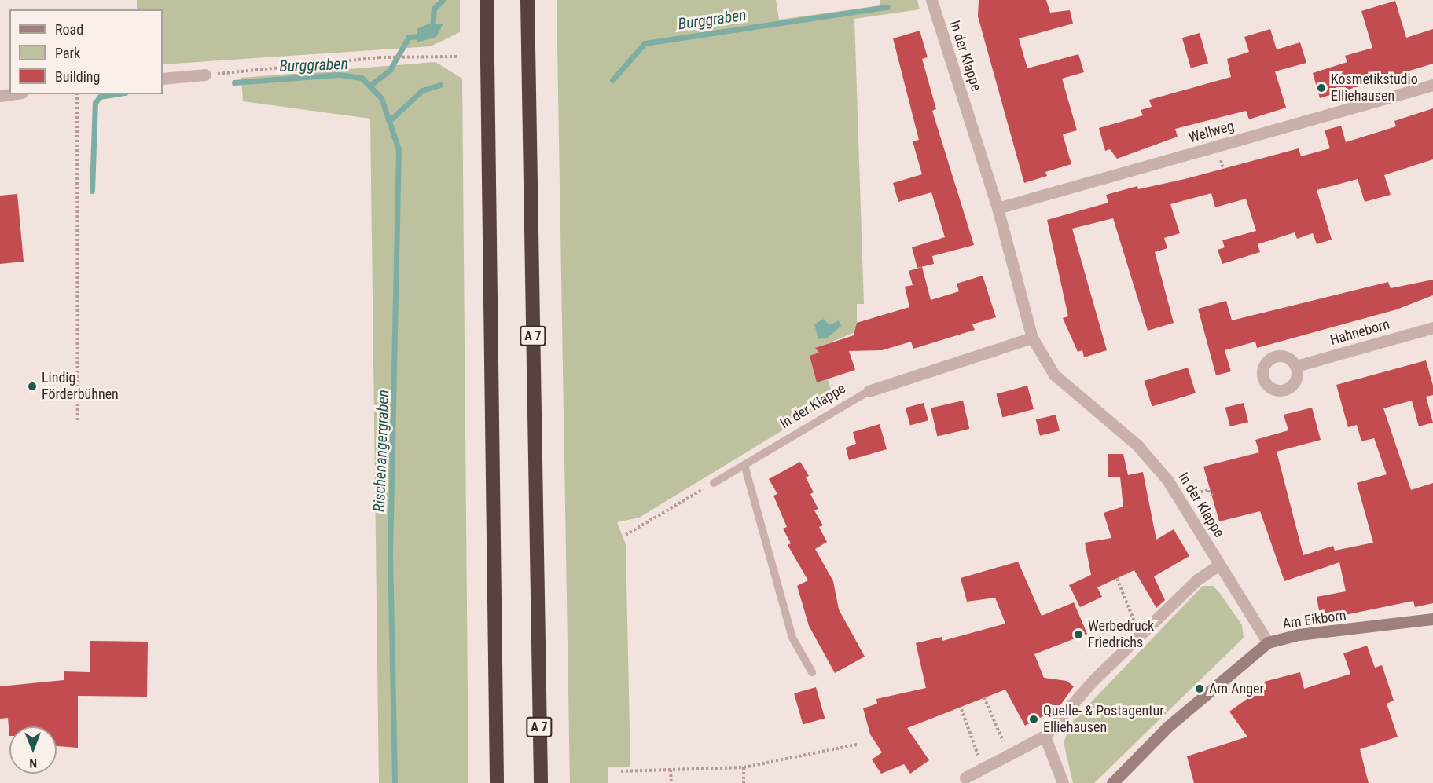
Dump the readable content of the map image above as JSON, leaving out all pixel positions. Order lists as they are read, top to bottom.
{
  "streets": {
    "highway": ["A 7"],
    "street": [
      "In der Klappe",
      "Wellweg",
      "Hahneborn",
      "Am Eikborn"
    ]
  },
  "crossings": [
    ["In der Klappe", "Wellweg"],
    ["In der Klappe", "Am Eikborn"]
  ],
  "water": ["Burggraben", "Rischenangergraben"],
  "places": [
    "Kosmetikstudio Elliehausen",
    "Lindig Förderbühnen",
    "Werbedruck Friedrichs",
    "Am Anger",
    "Quelle- & Postagentur Elliehausen"
  ],
  "legend": ["Road", "Park", "Building"],
  "north": "bottom"
}
